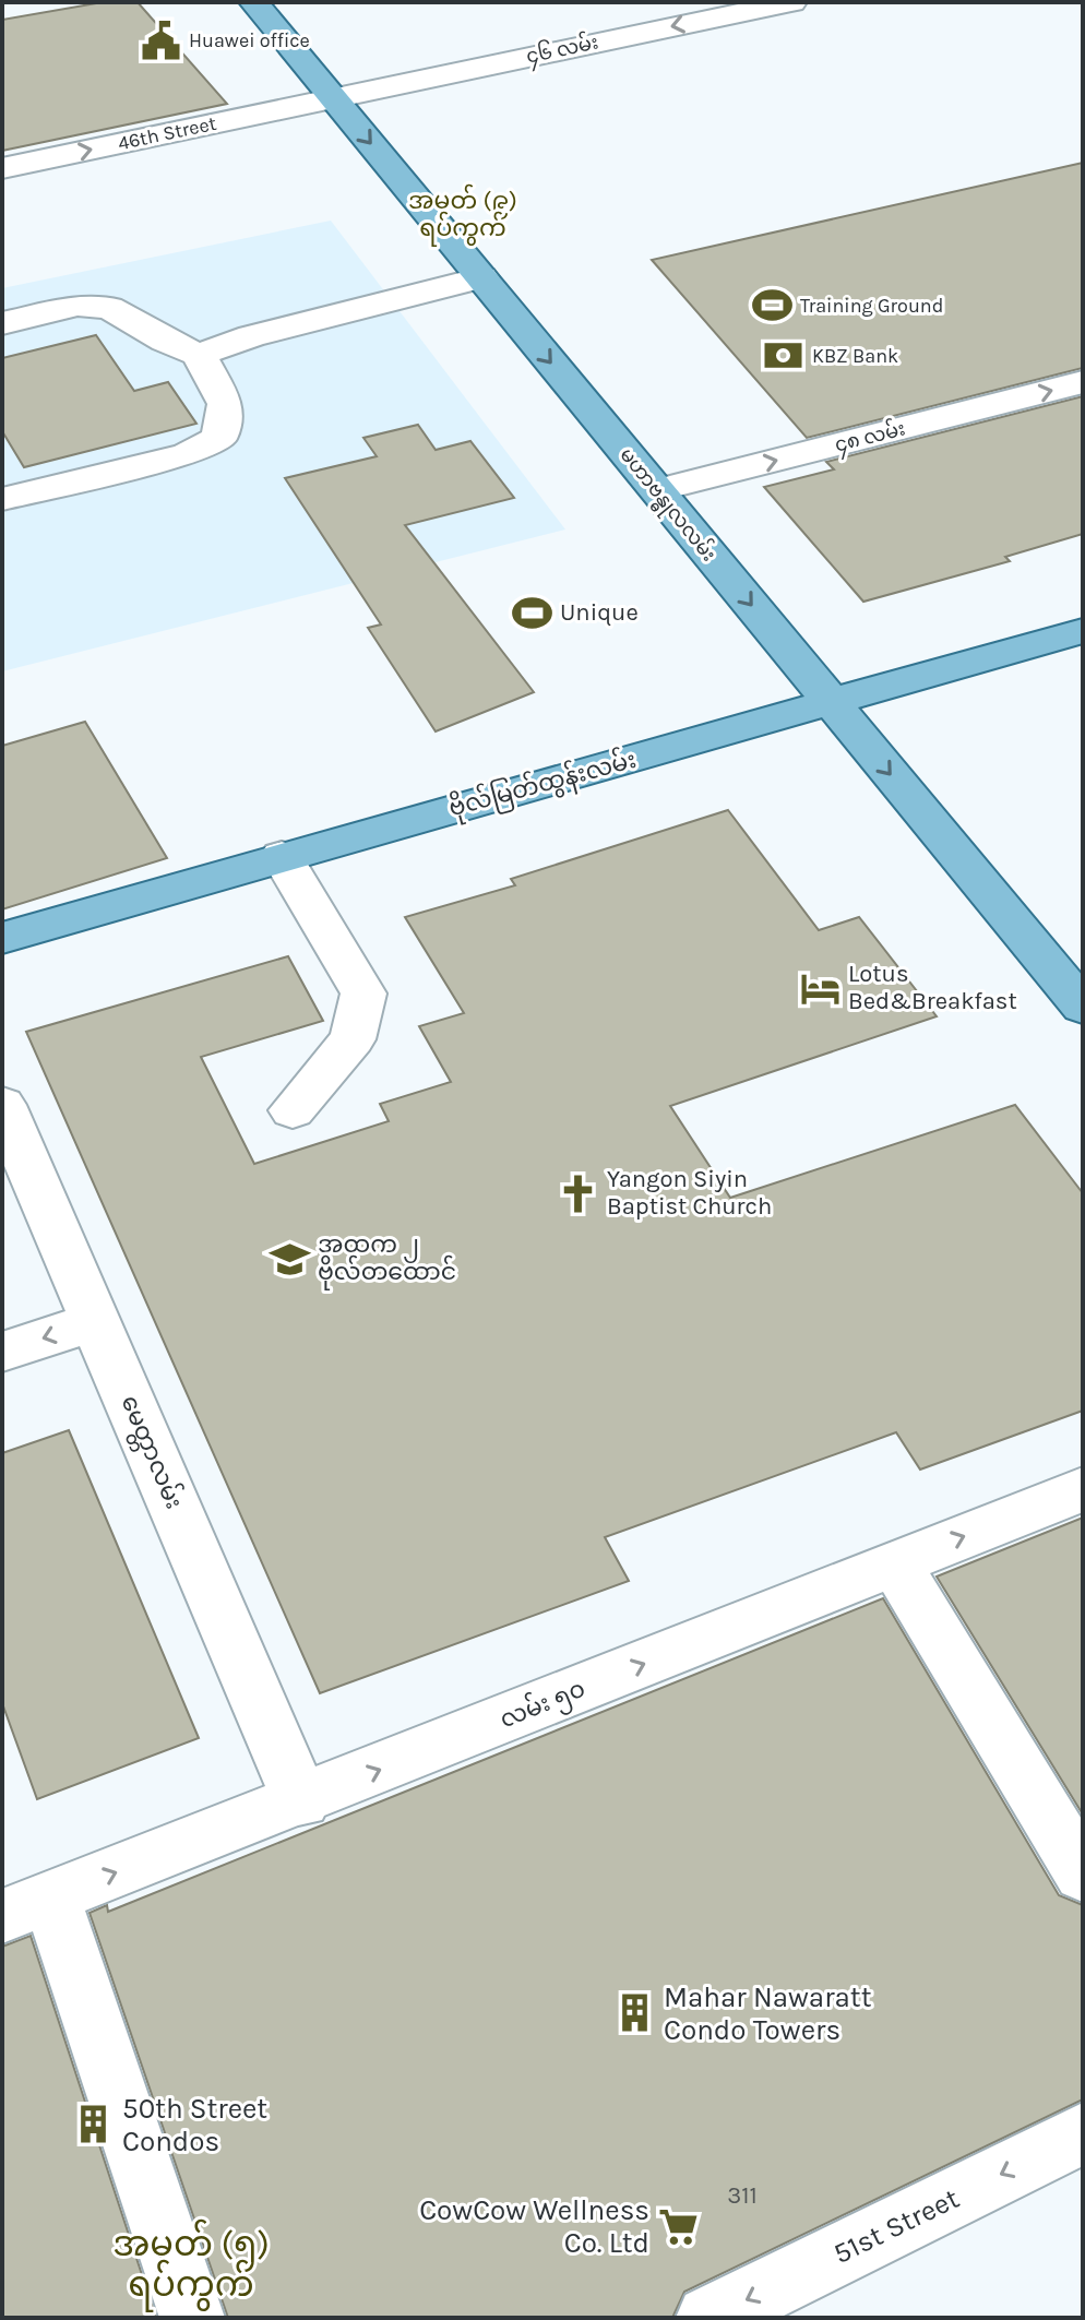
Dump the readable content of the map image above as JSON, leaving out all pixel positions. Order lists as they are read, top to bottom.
{
  "streets": {
    "main road": ["မဟာဗန္ဓုလလမ်း", "ဗိုလ်မြတ်ထွန်းလမ်း"],
    "street": [
      "၄၆ လမ်း",
      "46th Street",
      "၄၈ လမ်း",
      "မေတ္တာလမ်း",
      "လမ်း ၅၀",
      "51st Street"
    ]
  },
  "crossings": [
    ["၄၆ လမ်း", "46th Street"],
    ["၄၆ လမ်း", "မဟာဗန္ဓုလလမ်း"],
    ["46th Street", "မဟာဗန္ဓုလလမ်း"],
    ["၄၈ လမ်း", "မဟာဗန္ဓုလလမ်း"],
    ["မဟာဗန္ဓုလလမ်း", "ဗိုလ်မြတ်ထွန်းလမ်း"],
    ["မေတ္တာလမ်း", "လမ်း ၅၀"]
  ],
  "one_way": [
    "၄၆ လမ်း",
    "၄၈ လမ်း",
    "မဟာဗန္ဓုလလမ်း",
    "လမ်း ၅၀",
    "51st Street"
  ],
  "districts": ["အမှတ် (၉) ရပ်ကွက်", "အမှတ် (၅) ရပ်ကွက်"],
  "places": {
    "public building": ["Huawei office"],
    "sports": ["Training Ground", "Unique"],
    "bank": ["KBZ Bank"],
    "hotel": ["Lotus Bed&Breakfast"],
    "church": ["Yangon Siyin Baptist Church"],
    "school or university": ["အထက ၂ ဗိုလ်တထောင်"],
    "building": ["Mahar Nawaratt Condo Towers", "50th Street Condos"],
    "supermarket": ["CowCow Wellness Co. Ltd"]
  },
  "house_numbers": ["311"]
}
